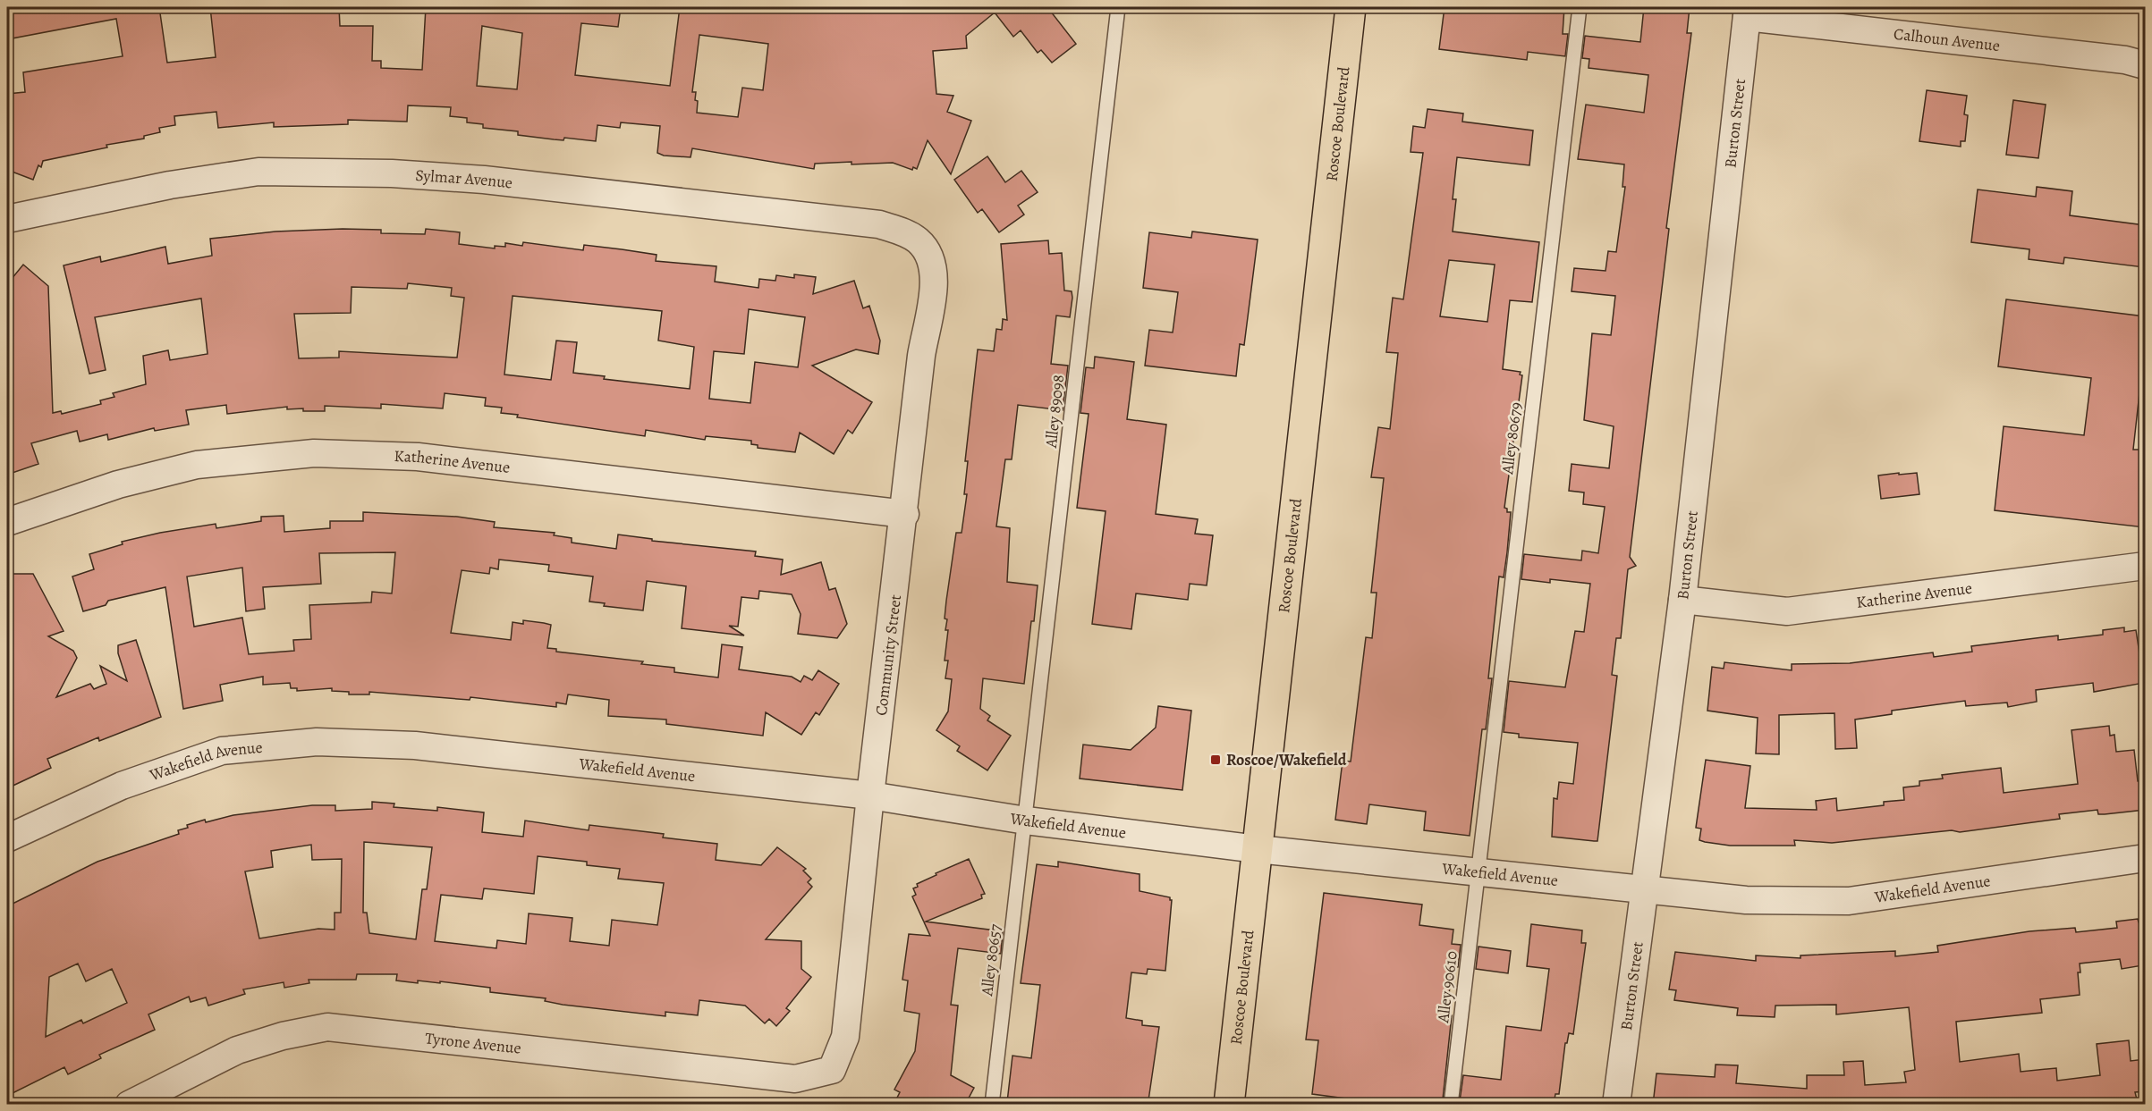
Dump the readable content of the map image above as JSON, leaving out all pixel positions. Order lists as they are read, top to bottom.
{
  "streets": {
    "main road": ["Roscoe Boulevard"],
    "street": [
      "Calhoun Avenue",
      "Burton Street",
      "Sylmar Avenue",
      "Katherine Avenue",
      "Community Street",
      "Wakefield Avenue",
      "Tyrone Avenue"
    ],
    "lane": [
      "Alley 89098",
      "Alley 80679",
      "Alley 80657",
      "Alley 90610"
    ]
  },
  "crossings": [
    ["Calhoun Avenue", "Burton Street"],
    ["Roscoe Boulevard", "Wakefield Avenue"],
    ["Burton Street", "Katherine Avenue"],
    ["Burton Street", "Wakefield Avenue"],
    ["Sylmar Avenue", "Community Street"],
    ["Alley 89098", "Wakefield Avenue"],
    ["Alley 89098", "Alley 80657"],
    ["Alley 80679", "Wakefield Avenue"],
    ["Alley 80679", "Alley 90610"],
    ["Katherine Avenue", "Community Street"],
    ["Community Street", "Wakefield Avenue"],
    ["Community Street", "Tyrone Avenue"],
    ["Wakefield Avenue", "Alley 80657"],
    ["Wakefield Avenue", "Alley 90610"]
  ],
  "places": {
    "transit": ["Roscoe/Wakefield"]
  }
}
